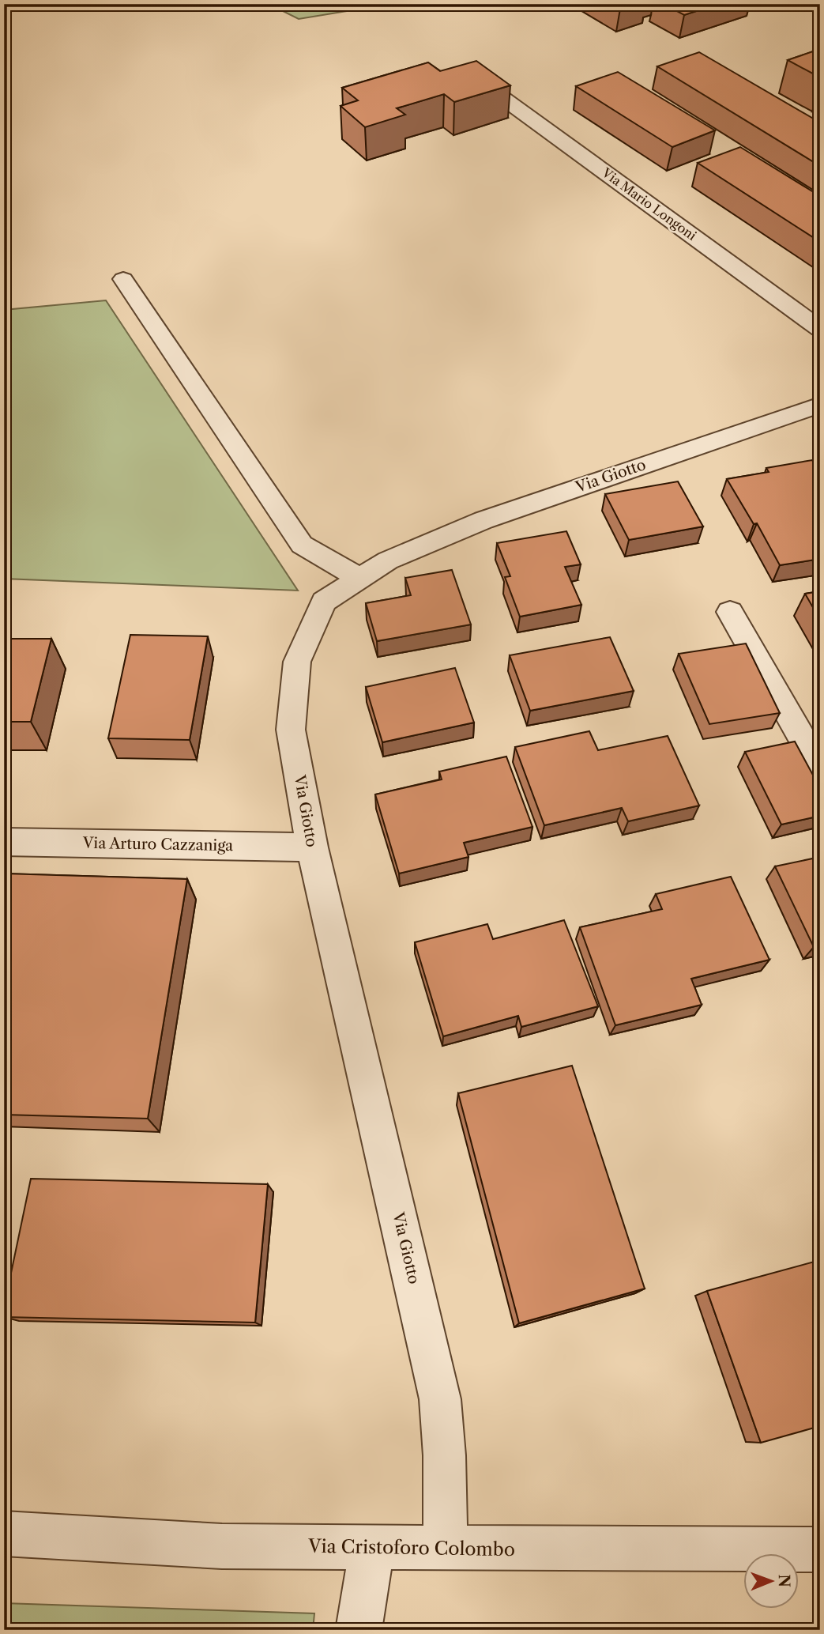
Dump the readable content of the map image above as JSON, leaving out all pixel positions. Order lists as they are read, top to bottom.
{
  "streets": {
    "street": [
      "Via Mario Longoni",
      "Via Giotto",
      "Via Arturo Cazzaniga",
      "Via Cristoforo Colombo"
    ]
  },
  "crossings": [
    ["Via Giotto", "Via Arturo Cazzaniga"],
    ["Via Giotto", "Via Cristoforo Colombo"]
  ],
  "north": "right"
}
